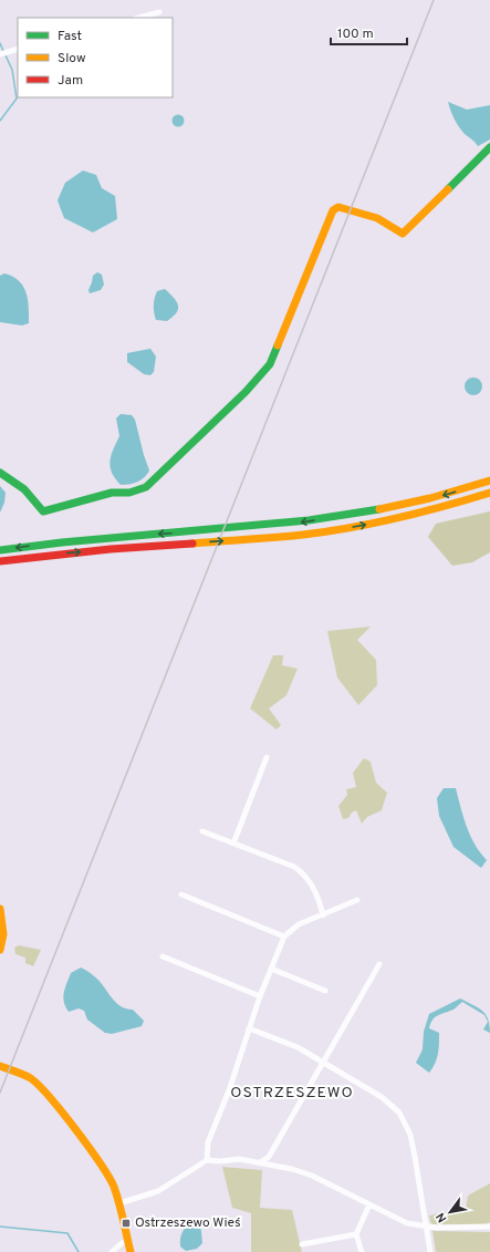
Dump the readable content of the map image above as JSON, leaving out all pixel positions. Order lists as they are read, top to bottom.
{
  "districts": ["OSTRZESZEWO"],
  "places": {
    "transit": ["Ostrzeszewo Wieś"]
  },
  "legend": ["Fast", "Slow", "Jam"],
  "scale_bar": "100 m",
  "north": "bottom left"
}
